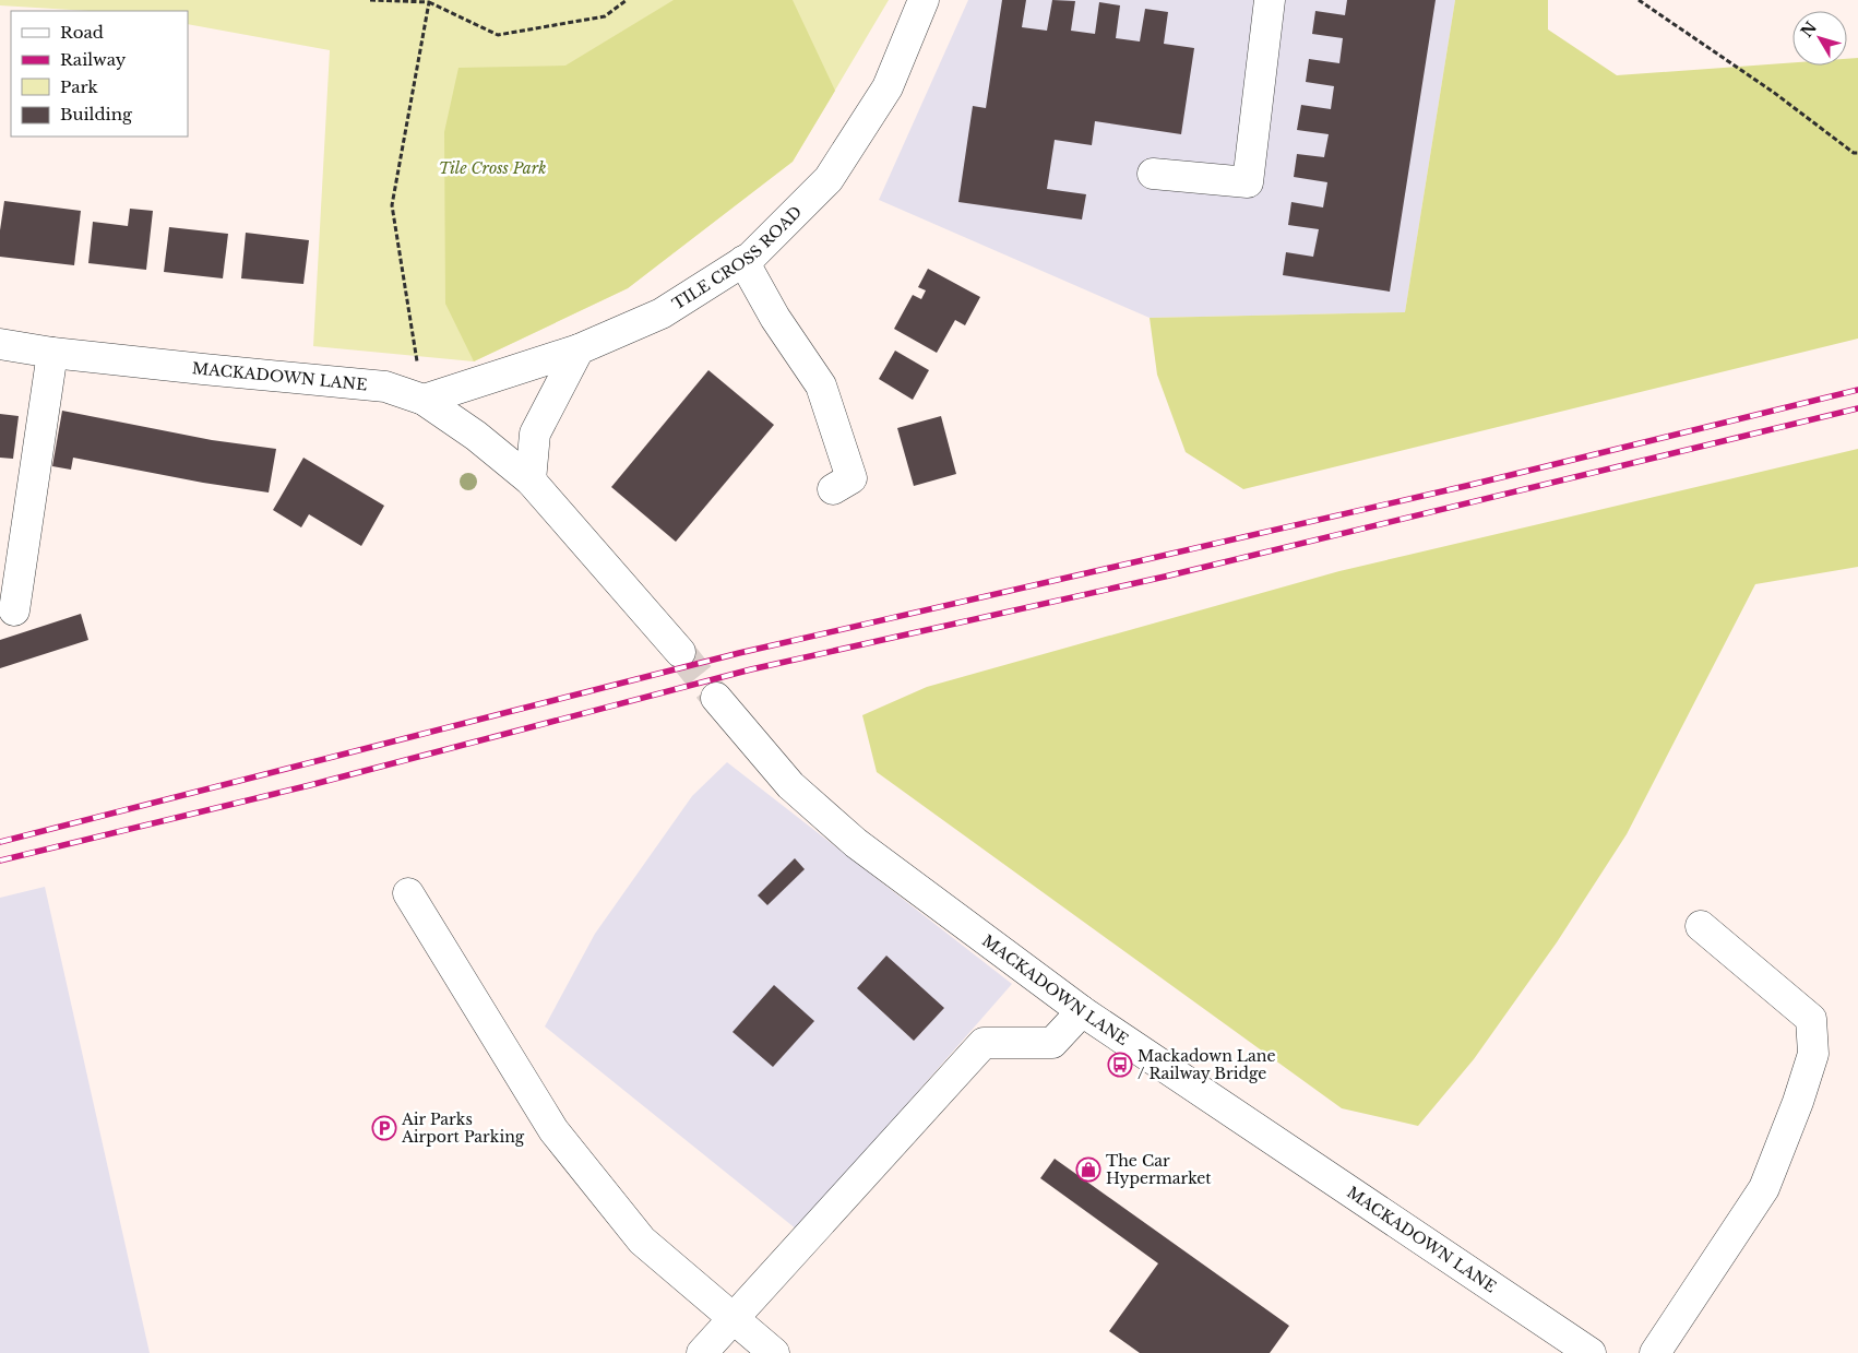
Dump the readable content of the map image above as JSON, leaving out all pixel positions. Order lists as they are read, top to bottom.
{
  "streets": {
    "street": ["TILE CROSS ROAD", "MACKADOWN LANE"]
  },
  "crossings": [
    ["TILE CROSS ROAD", "MACKADOWN LANE"]
  ],
  "parks": ["Tile Cross Park"],
  "places": {
    "bus stop": ["Mackadown Lane / Railway Bridge"],
    "parking": ["Air Parks Airport Parking"],
    "shop": ["The Car Hypermarket"]
  },
  "legend": [
    "Road",
    "Railway",
    "Park",
    "Building"
  ],
  "north": "top left"
}
